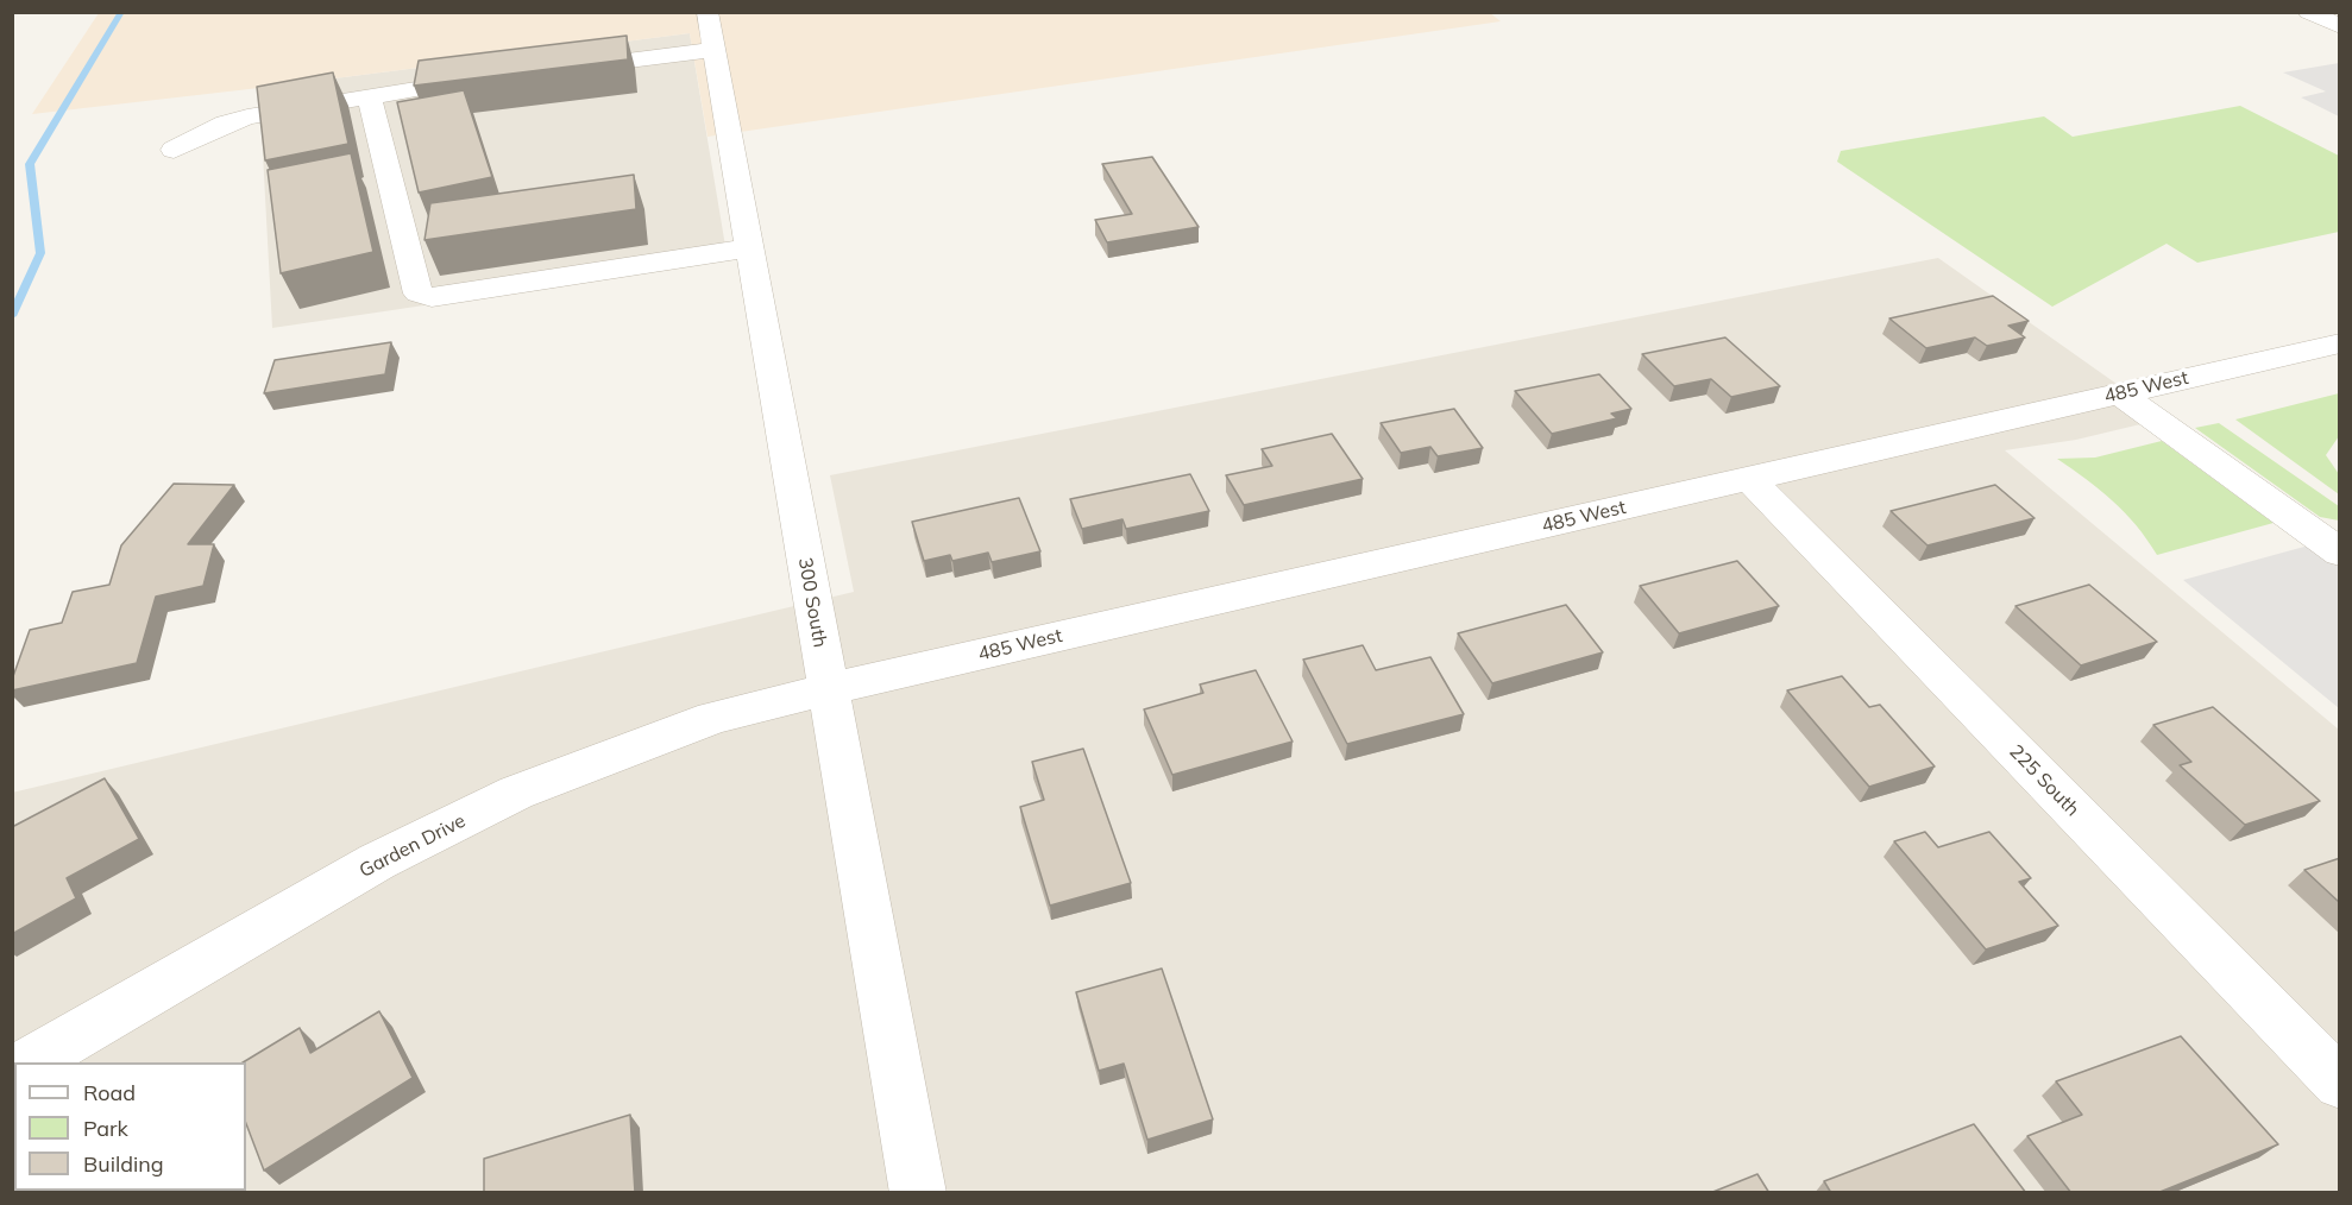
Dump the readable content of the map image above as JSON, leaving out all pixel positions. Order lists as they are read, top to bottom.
{
  "streets": {
    "street": [
      "485 West",
      "300 South",
      "225 South",
      "Garden Drive"
    ]
  },
  "crossings": [
    ["485 West", "300 South"],
    ["485 West", "225 South"],
    ["485 West", "Garden Drive"],
    ["300 South", "Garden Drive"]
  ],
  "legend": ["Road", "Park", "Building"]
}
